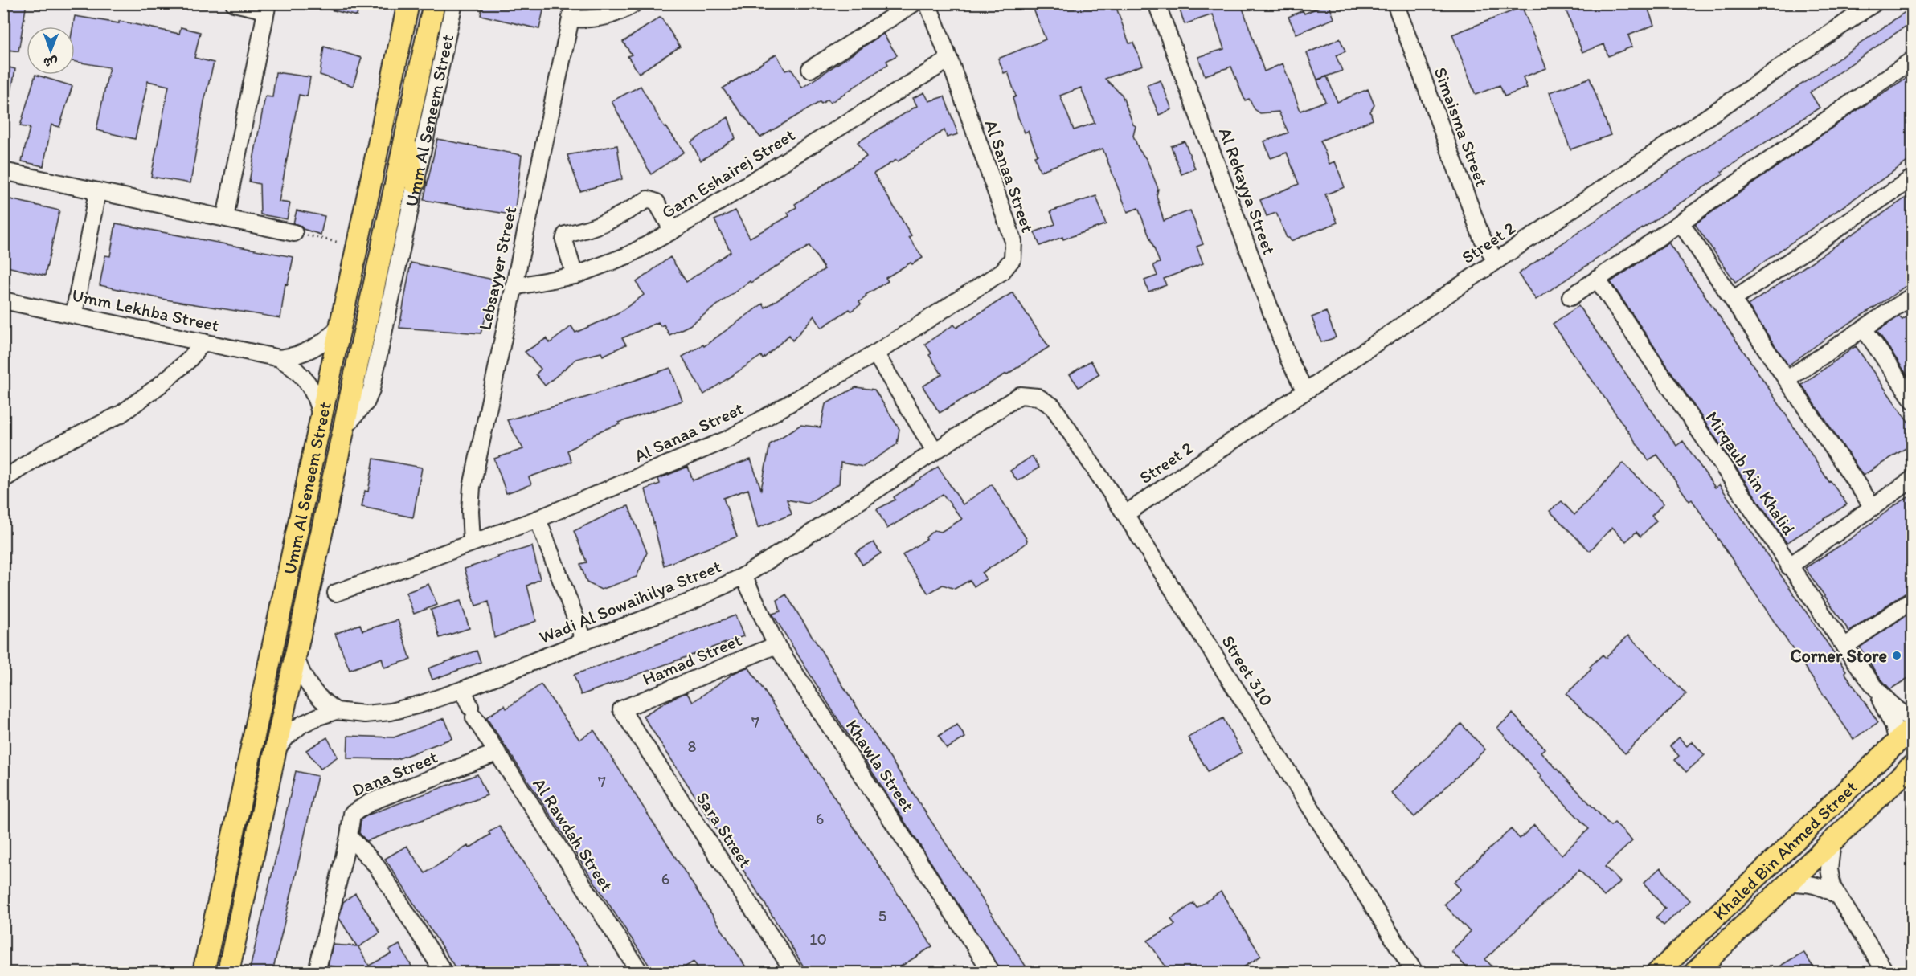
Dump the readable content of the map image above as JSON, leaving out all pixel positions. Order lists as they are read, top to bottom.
{
  "streets": {
    "main road": ["Umm Al Seneem Street", "Khaled Bin Ahmed Street"],
    "street": [
      "Simaisma Street",
      "Garn Eshairej Street",
      "Al Sanaa Street",
      "Al Rekayya Street",
      "Street 2",
      "Lebsayyer Street",
      "Umm Lekhba Street",
      "Mirqaub Ain Khalid",
      "Wadi Al Sowaihilya Street",
      "Hamad Street",
      "Street 310",
      "Khawla Street",
      "Dana Street",
      "Sara Street",
      "Al Rawdah Street"
    ]
  },
  "crossings": [
    ["Umm Al Seneem Street", "Umm Lekhba Street"],
    ["Umm Al Seneem Street", "Wadi Al Sowaihilya Street"],
    ["Simaisma Street", "Street 2"],
    ["Garn Eshairej Street", "Al Sanaa Street"],
    ["Garn Eshairej Street", "Lebsayyer Street"],
    ["Al Sanaa Street", "Lebsayyer Street"],
    ["Al Rekayya Street", "Street 2"],
    ["Street 2", "Street 310"],
    ["Wadi Al Sowaihilya Street", "Street 310"],
    ["Wadi Al Sowaihilya Street", "Khawla Street"],
    ["Wadi Al Sowaihilya Street", "Al Rawdah Street"],
    ["Hamad Street", "Khawla Street"],
    ["Hamad Street", "Sara Street"],
    ["Dana Street", "Al Rawdah Street"]
  ],
  "places": ["Corner Store"],
  "house_numbers": [
    "7",
    "8",
    "7",
    "6",
    "6",
    "5",
    "10"
  ],
  "north": "bottom"
}
